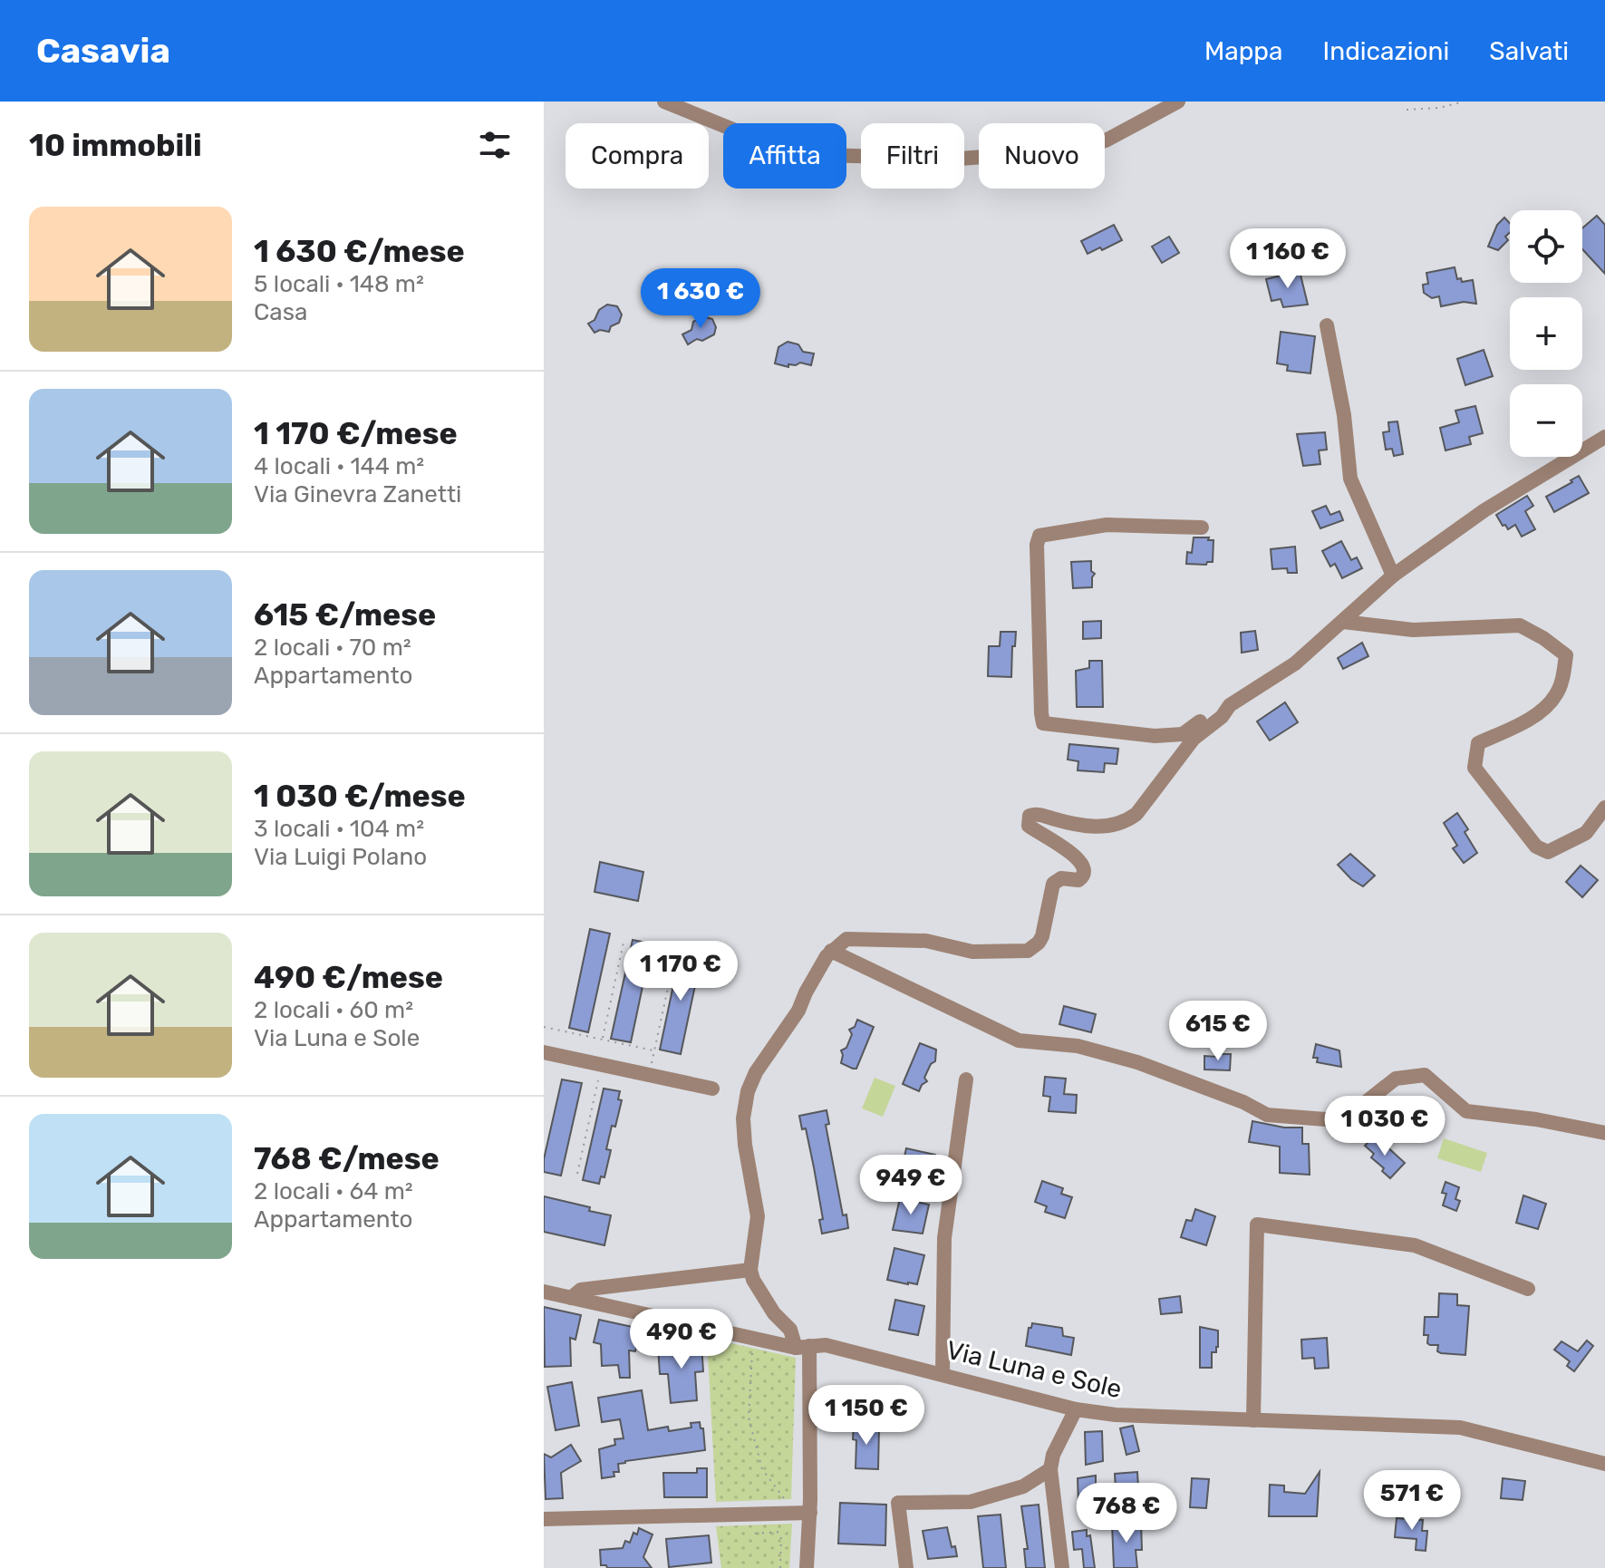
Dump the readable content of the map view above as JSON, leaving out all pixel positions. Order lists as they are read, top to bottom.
{
  "streets": {
    "street": ["Via Luna e Sole"]
  },
  "page": {
    "header": "Casavia",
    "nav": ["Mappa", "Indicazioni", "Salvati"],
    "heading": "10 immobili",
    "chip": [
      "Compra",
      "Affitta",
      "Filtri",
      "Nuovo"
    ],
    "list": [
      {
        "name": "1 630 €/mese",
        "note": "5 locali · 148 m² · Casa"
      },
      {
        "name": "1 170 €/mese",
        "note": "4 locali · 144 m² · Via Ginevra Zanetti"
      },
      {
        "name": "615 €/mese",
        "note": "2 locali · 70 m² · Appartamento"
      },
      {
        "name": "1 030 €/mese",
        "note": "3 locali · 104 m² · Via Luigi Polano"
      },
      {
        "name": "490 €/mese",
        "note": "2 locali · 60 m² · Via Luna e Sole"
      },
      {
        "name": "768 €/mese",
        "note": "2 locali · 64 m² · Appartamento"
      }
    ],
    "map_buttons": ["+", "−"],
    "price": [
      "1 160 €",
      "1 630 €",
      "1 170 €",
      "615 €",
      "1 030 €",
      "949 €",
      "490 €",
      "1 150 €",
      "571 €",
      "768 €"
    ]
  }
}
